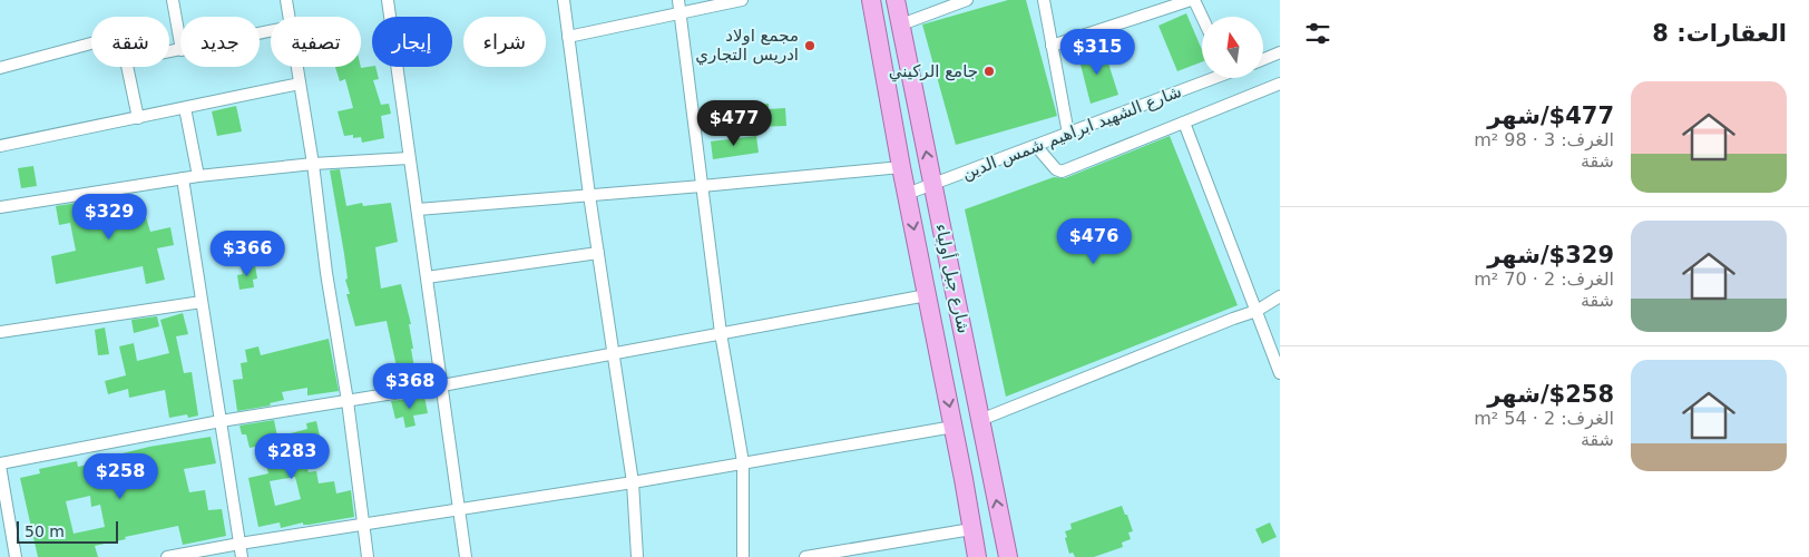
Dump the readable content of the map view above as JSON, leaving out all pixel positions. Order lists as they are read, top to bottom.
{
  "streets": {
    "main road": ["شارع جبل أولياء"],
    "street": ["شارع الشهيد ابراهيم شمس الدين"]
  },
  "crossings": [
    ["شارع الشهيد ابراهيم شمس الدين", "شارع جبل أولياء"]
  ],
  "places": ["مجمع اولاد ادريس التجاري", "جامع الركيني"],
  "scale_bar": "50 m",
  "north": "top",
  "page": {
    "heading": "العقارات: 8",
    "chip": [
      "شراء",
      "إيجار",
      "تصفية",
      "جديد",
      "شقة"
    ],
    "price": [
      "$315",
      "$477",
      "$329",
      "$476",
      "$366",
      "$368",
      "$283",
      "$258"
    ],
    "list": [
      {
        "name": "$477/شهر",
        "note": "الغرف: 3 · 98 m² · شقة"
      },
      {
        "name": "$329/شهر",
        "note": "الغرف: 2 · 70 m² · شقة"
      },
      {
        "name": "$258/شهر",
        "note": "الغرف: 2 · 54 m² · شقة"
      }
    ],
    "scale": "50 m"
  }
}
